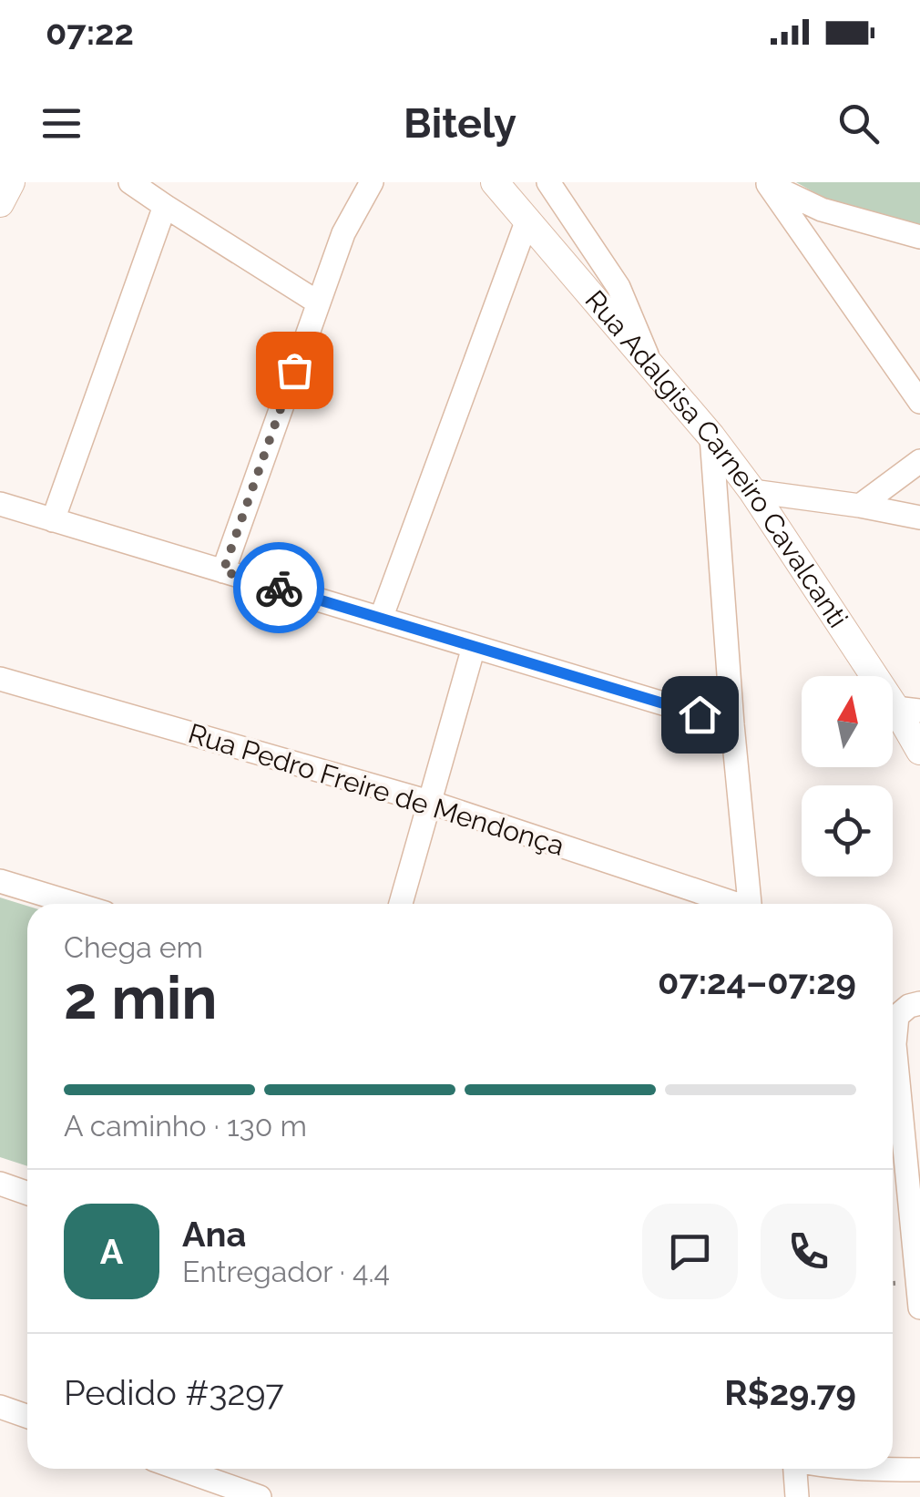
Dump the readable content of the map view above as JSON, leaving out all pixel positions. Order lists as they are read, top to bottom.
{
  "streets": {
    "main road": ["Rua Adalgisa Carneiro Cavalcanti"],
    "street": ["Rua Pedro Freire de Mendonça"]
  },
  "north": "top",
  "page": {
    "status": "07:22",
    "header": "Bitely",
    "heading": ["2 min", "Chega em", "07:24–07:29"],
    "panel": [
      "Ana",
      "Entregador · 4.4",
      "Pedido #3297",
      "R$29.79"
    ],
    "bar": "A caminho · 130 m",
    "round": "A"
  }
}
